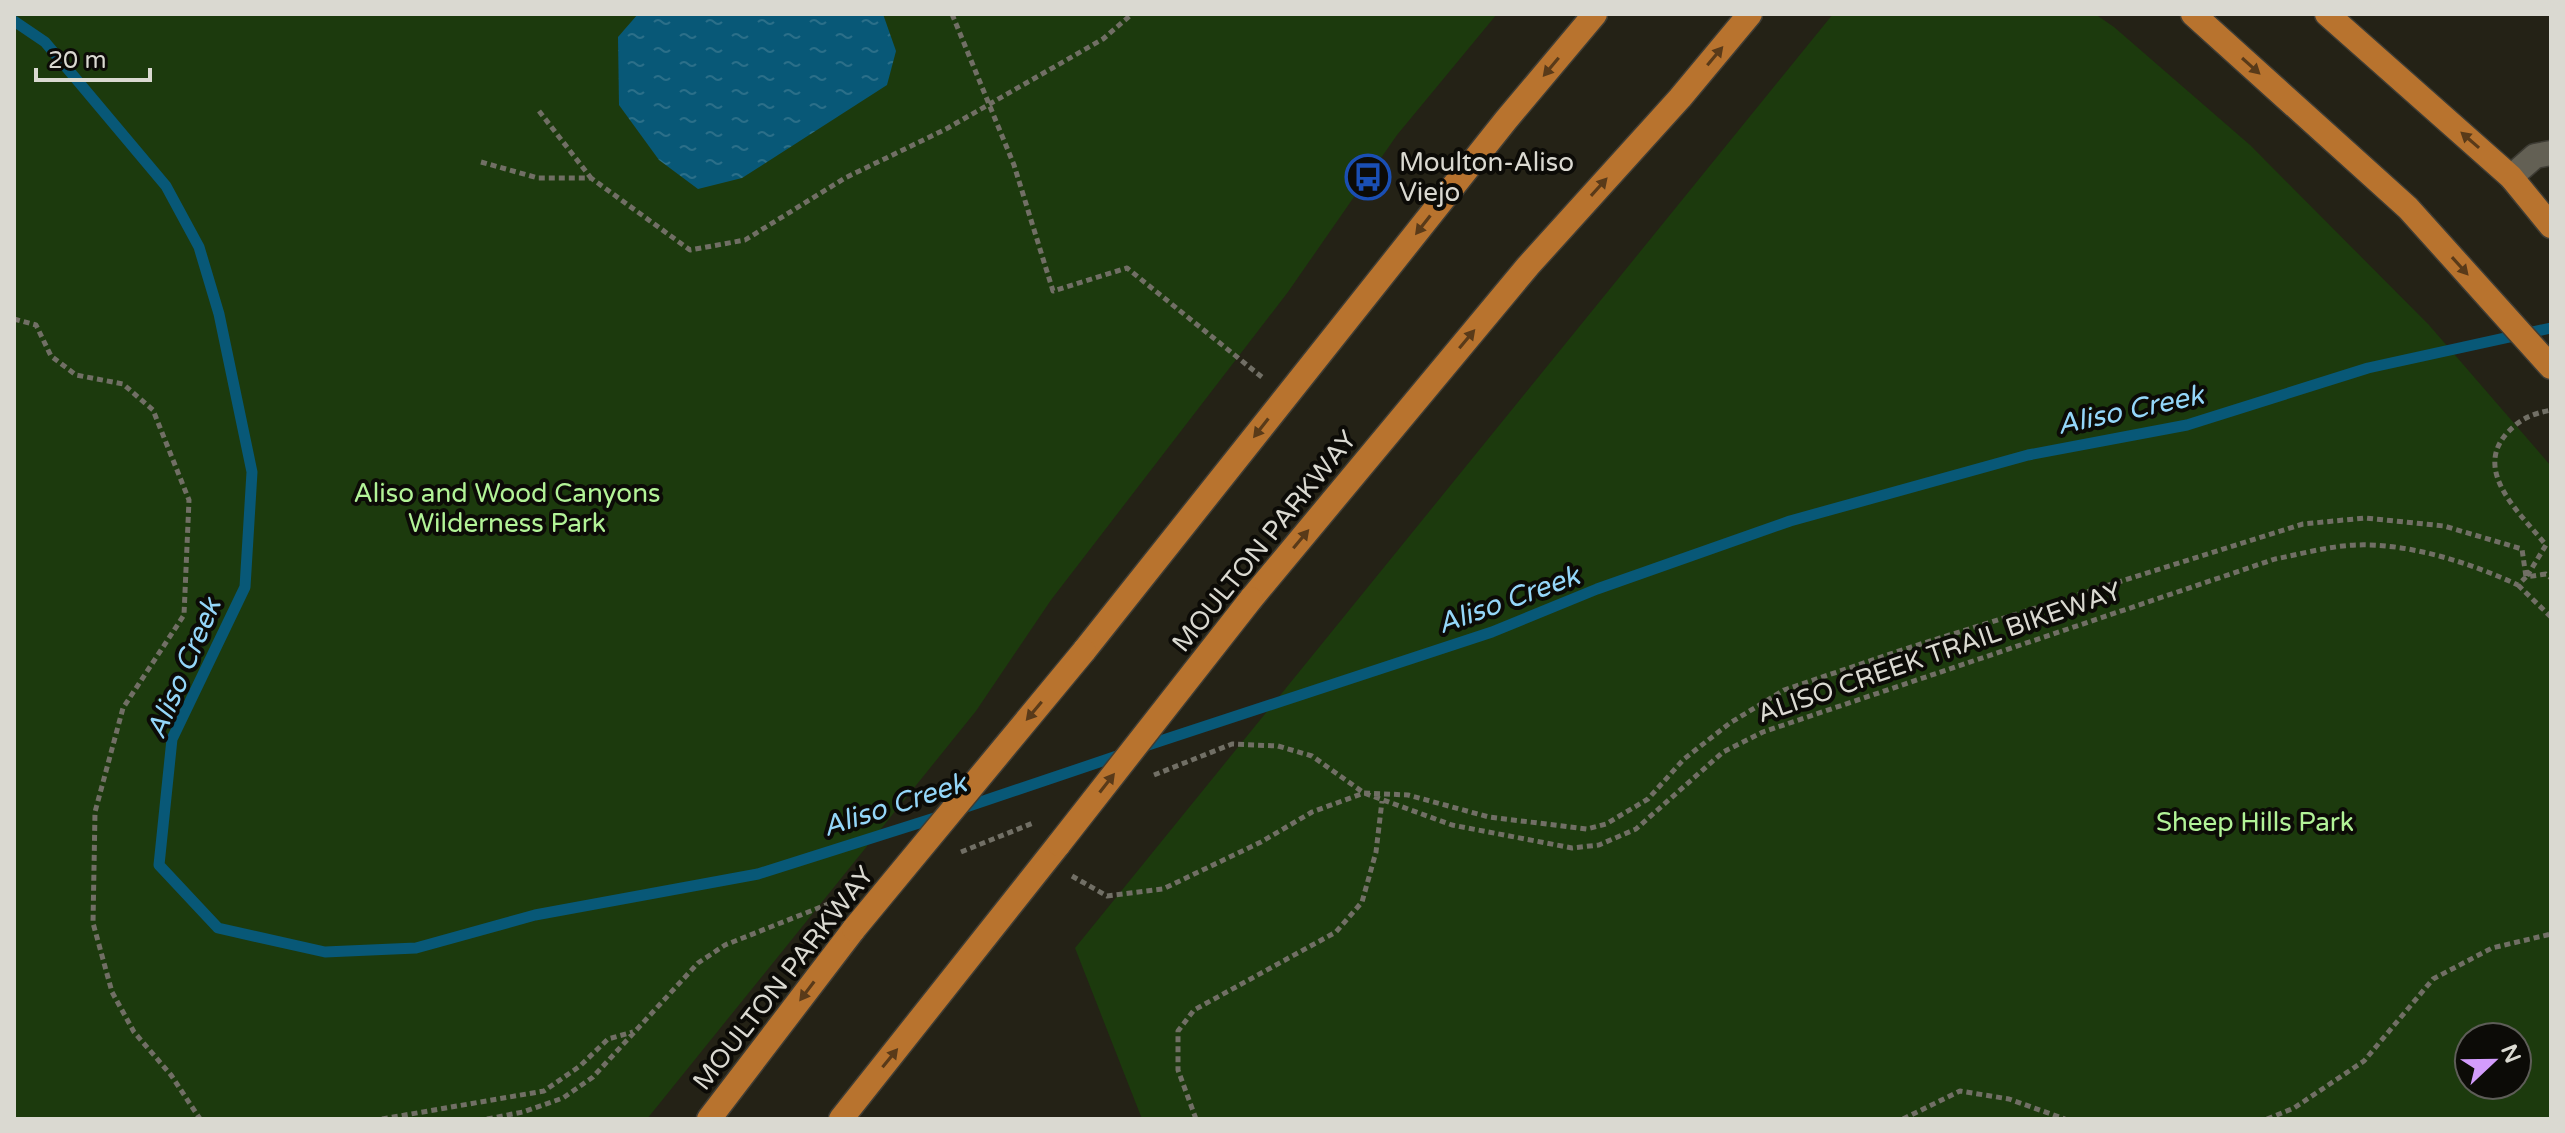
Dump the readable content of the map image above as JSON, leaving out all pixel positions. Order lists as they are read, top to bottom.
{
  "streets": {
    "main road": ["MOULTON PARKWAY"],
    "path": ["ALISO CREEK TRAIL BIKEWAY"]
  },
  "water": ["Aliso Creek"],
  "parks": ["Aliso and Wood Canyons Wilderness Park", "Sheep Hills Park"],
  "places": {
    "bus stop": ["Moulton-Aliso Viejo"]
  },
  "scale_bar": "20 m",
  "north": "right"
}
